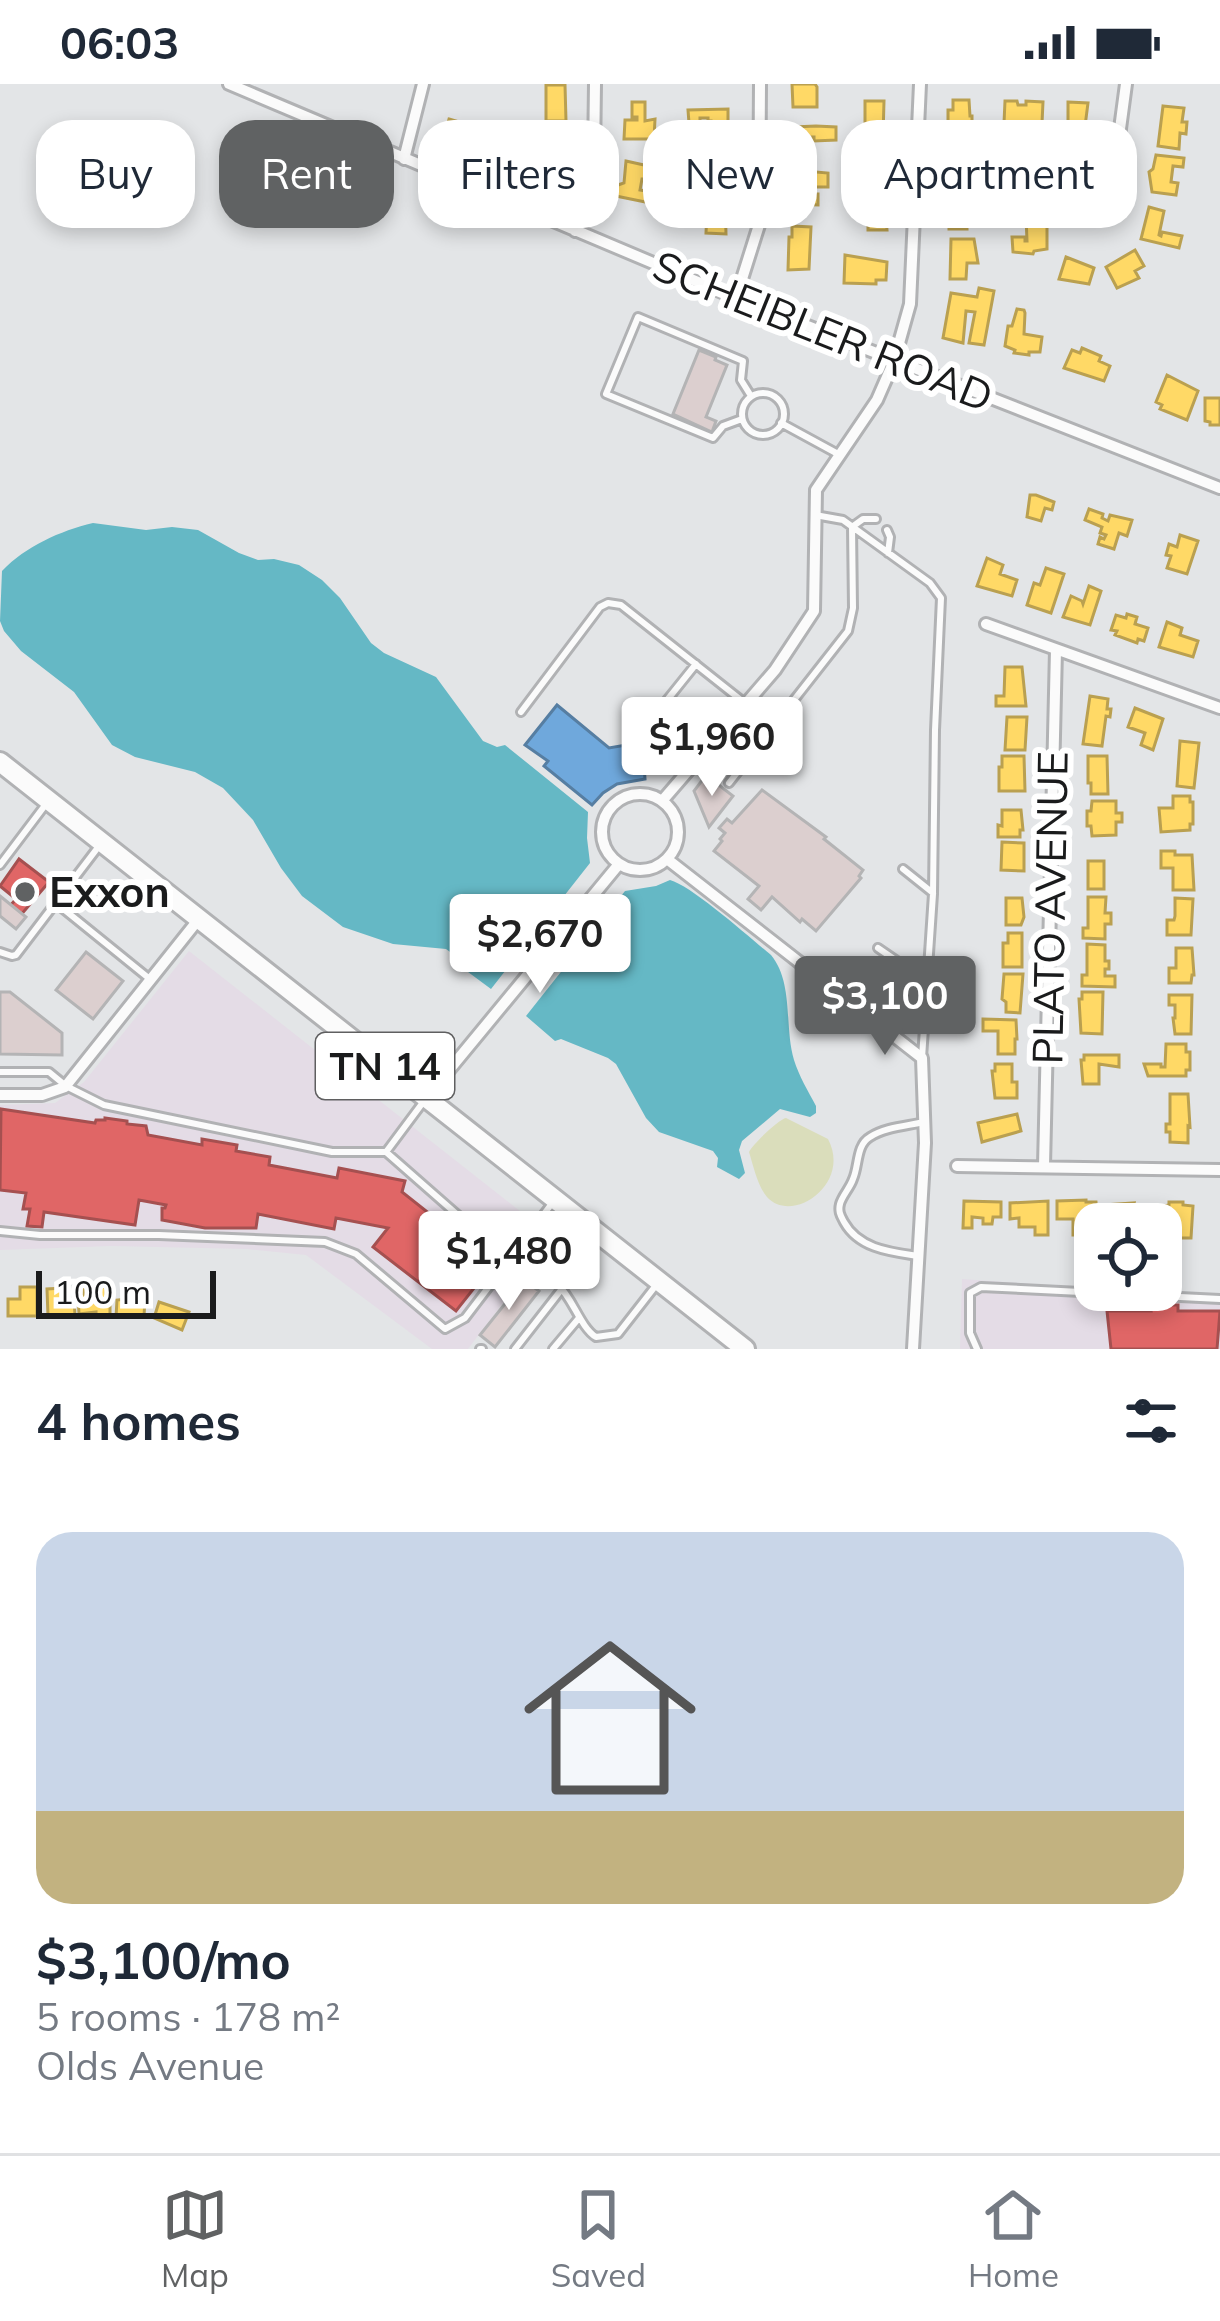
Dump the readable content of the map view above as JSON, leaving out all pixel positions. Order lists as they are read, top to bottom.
{
  "streets": {
    "main road": ["TN 14"],
    "street": ["SCHEIBLER ROAD", "PLATO AVENUE"]
  },
  "places": ["Exxon"],
  "scale_bar": "100 m",
  "page": {
    "status": "06:03",
    "chip": [
      "Buy",
      "Rent",
      "Filters",
      "New",
      "Apartment"
    ],
    "price": [
      "$1,960",
      "$2,670",
      "$3,100",
      "$1,480"
    ],
    "scale": "100 m",
    "heading": "4 homes",
    "list": [
      {
        "name": "$3,100/mo",
        "note": "5 rooms · 178 m² · Olds Avenue"
      }
    ],
    "tabs": ["Map", "Saved", "Home"]
  }
}
